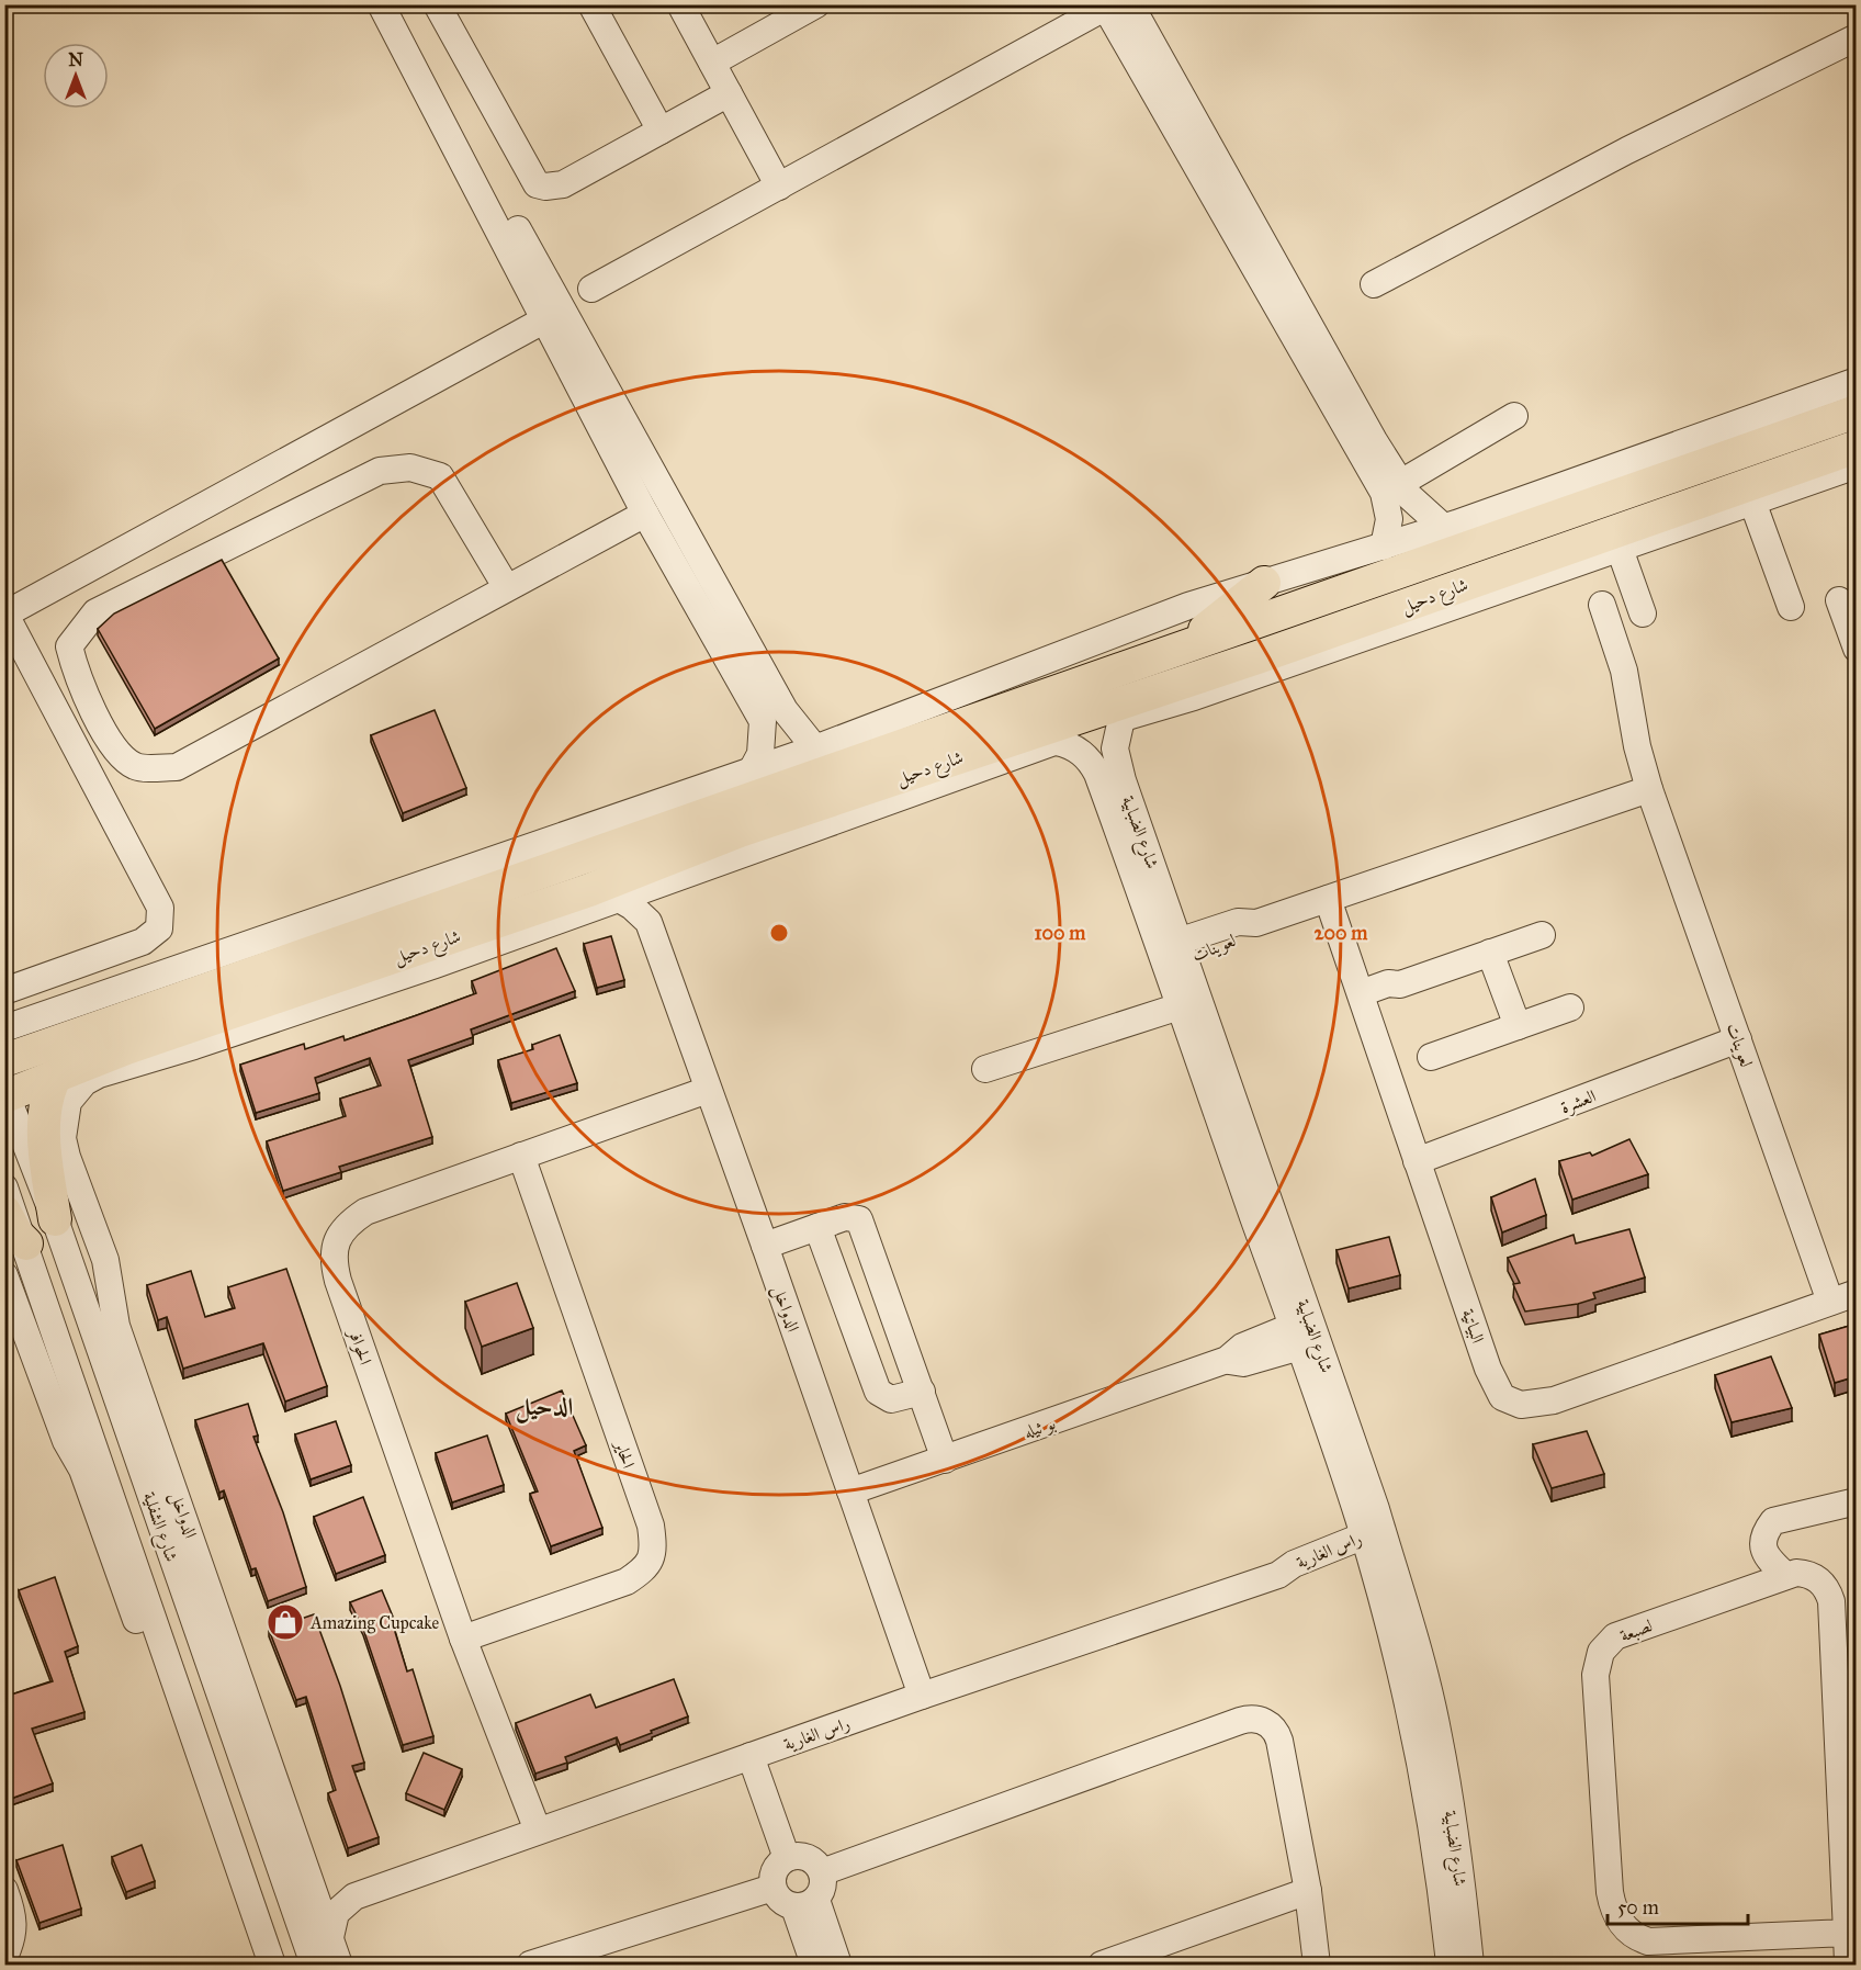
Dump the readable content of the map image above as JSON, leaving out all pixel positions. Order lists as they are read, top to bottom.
{
  "streets": {
    "main road": ["شارع دحيل"],
    "street": [
      "شارع الضبابية",
      "لعوينات",
      "العشرة",
      "الدواخل",
      "البياتية",
      "الحوافر",
      "بو ثيله",
      "الحاير",
      "شارع الشفلية",
      "راس الغارية",
      "لصبعة"
    ]
  },
  "crossings": [
    ["شارع دحيل", "شارع الضبابية"],
    ["شارع دحيل", "الدواخل"],
    ["شارع دحيل", "شارع الشفلية"],
    ["شارع الضبابية", "لعوينات"],
    ["شارع الضبابية", "بو ثيله"],
    ["شارع الضبابية", "راس الغارية"],
    ["لعوينات", "العشرة"],
    ["لعوينات", "البياتية"],
    ["العشرة", "البياتية"],
    ["الدواخل", "الحوافر"],
    ["الدواخل", "بو ثيله"],
    ["الدواخل", "راس الغارية"],
    ["الحوافر", "الحاير"],
    ["الحوافر", "راس الغارية"]
  ],
  "districts": ["الدحيل"],
  "places": {
    "shop": ["Amazing Cupcake"]
  },
  "scale_bar": "50 m",
  "north": "top",
  "rings": ["100 m", "200 m"]
}
